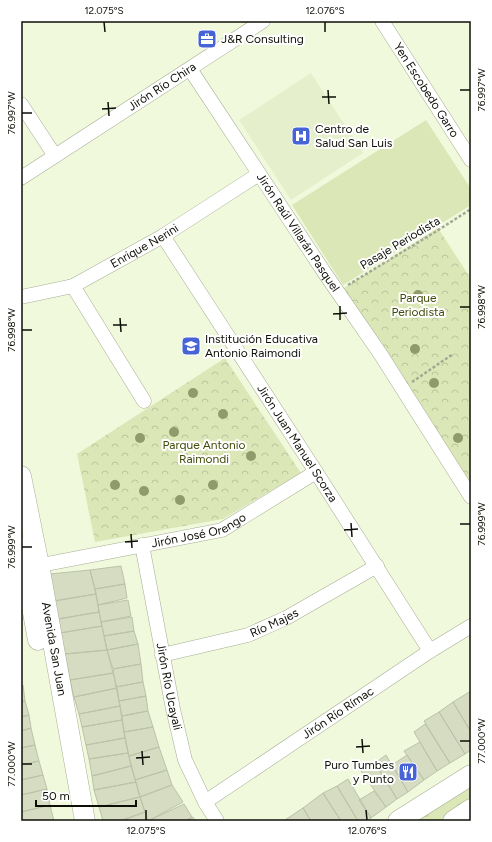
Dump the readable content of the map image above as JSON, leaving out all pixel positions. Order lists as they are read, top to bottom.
{
  "streets": {
    "street": [
      "Jirón Río Chira",
      "Yen Escobedo Garro",
      "Jirón Raúl Villarán Pasquel",
      "Enrique Nerini",
      "Jirón Juan Manuel Scorza",
      "Jirón José Orengo",
      "Río Majes",
      "Avenida San Juan",
      "Jirón Río Ucayali",
      "Jirón Río Rímac"
    ],
    "path": ["Pasaje Periodista"]
  },
  "crossings": [
    ["Jirón Río Chira", "Jirón Raúl Villarán Pasquel"],
    ["Jirón Raúl Villarán Pasquel", "Pasaje Periodista"],
    ["Jirón Raúl Villarán Pasquel", "Enrique Nerini"],
    ["Enrique Nerini", "Jirón Juan Manuel Scorza"],
    ["Jirón Juan Manuel Scorza", "Jirón José Orengo"],
    ["Jirón Juan Manuel Scorza", "Río Majes"],
    ["Jirón Juan Manuel Scorza", "Jirón Río Rímac"],
    ["Jirón José Orengo", "Avenida San Juan"],
    ["Jirón José Orengo", "Jirón Río Ucayali"],
    ["Río Majes", "Jirón Río Ucayali"],
    ["Jirón Río Ucayali", "Jirón Río Rímac"]
  ],
  "parks": ["Parque Periodista", "Parque Antonio Raimondi"],
  "places": {
    "office": ["J&R Consulting"],
    "hospital": ["Centro de Salud San Luis"],
    "school or university": ["Institución Educativa Antonio Raimondi"],
    "restaurant": ["Puro Tumbes y Punto"]
  },
  "scale_bar": "50 m",
  "coordinates": [
    "12.075°S",
    "12.076°S",
    "76.997°W",
    "76.998°W",
    "76.999°W",
    "77.000°W"
  ]
}
